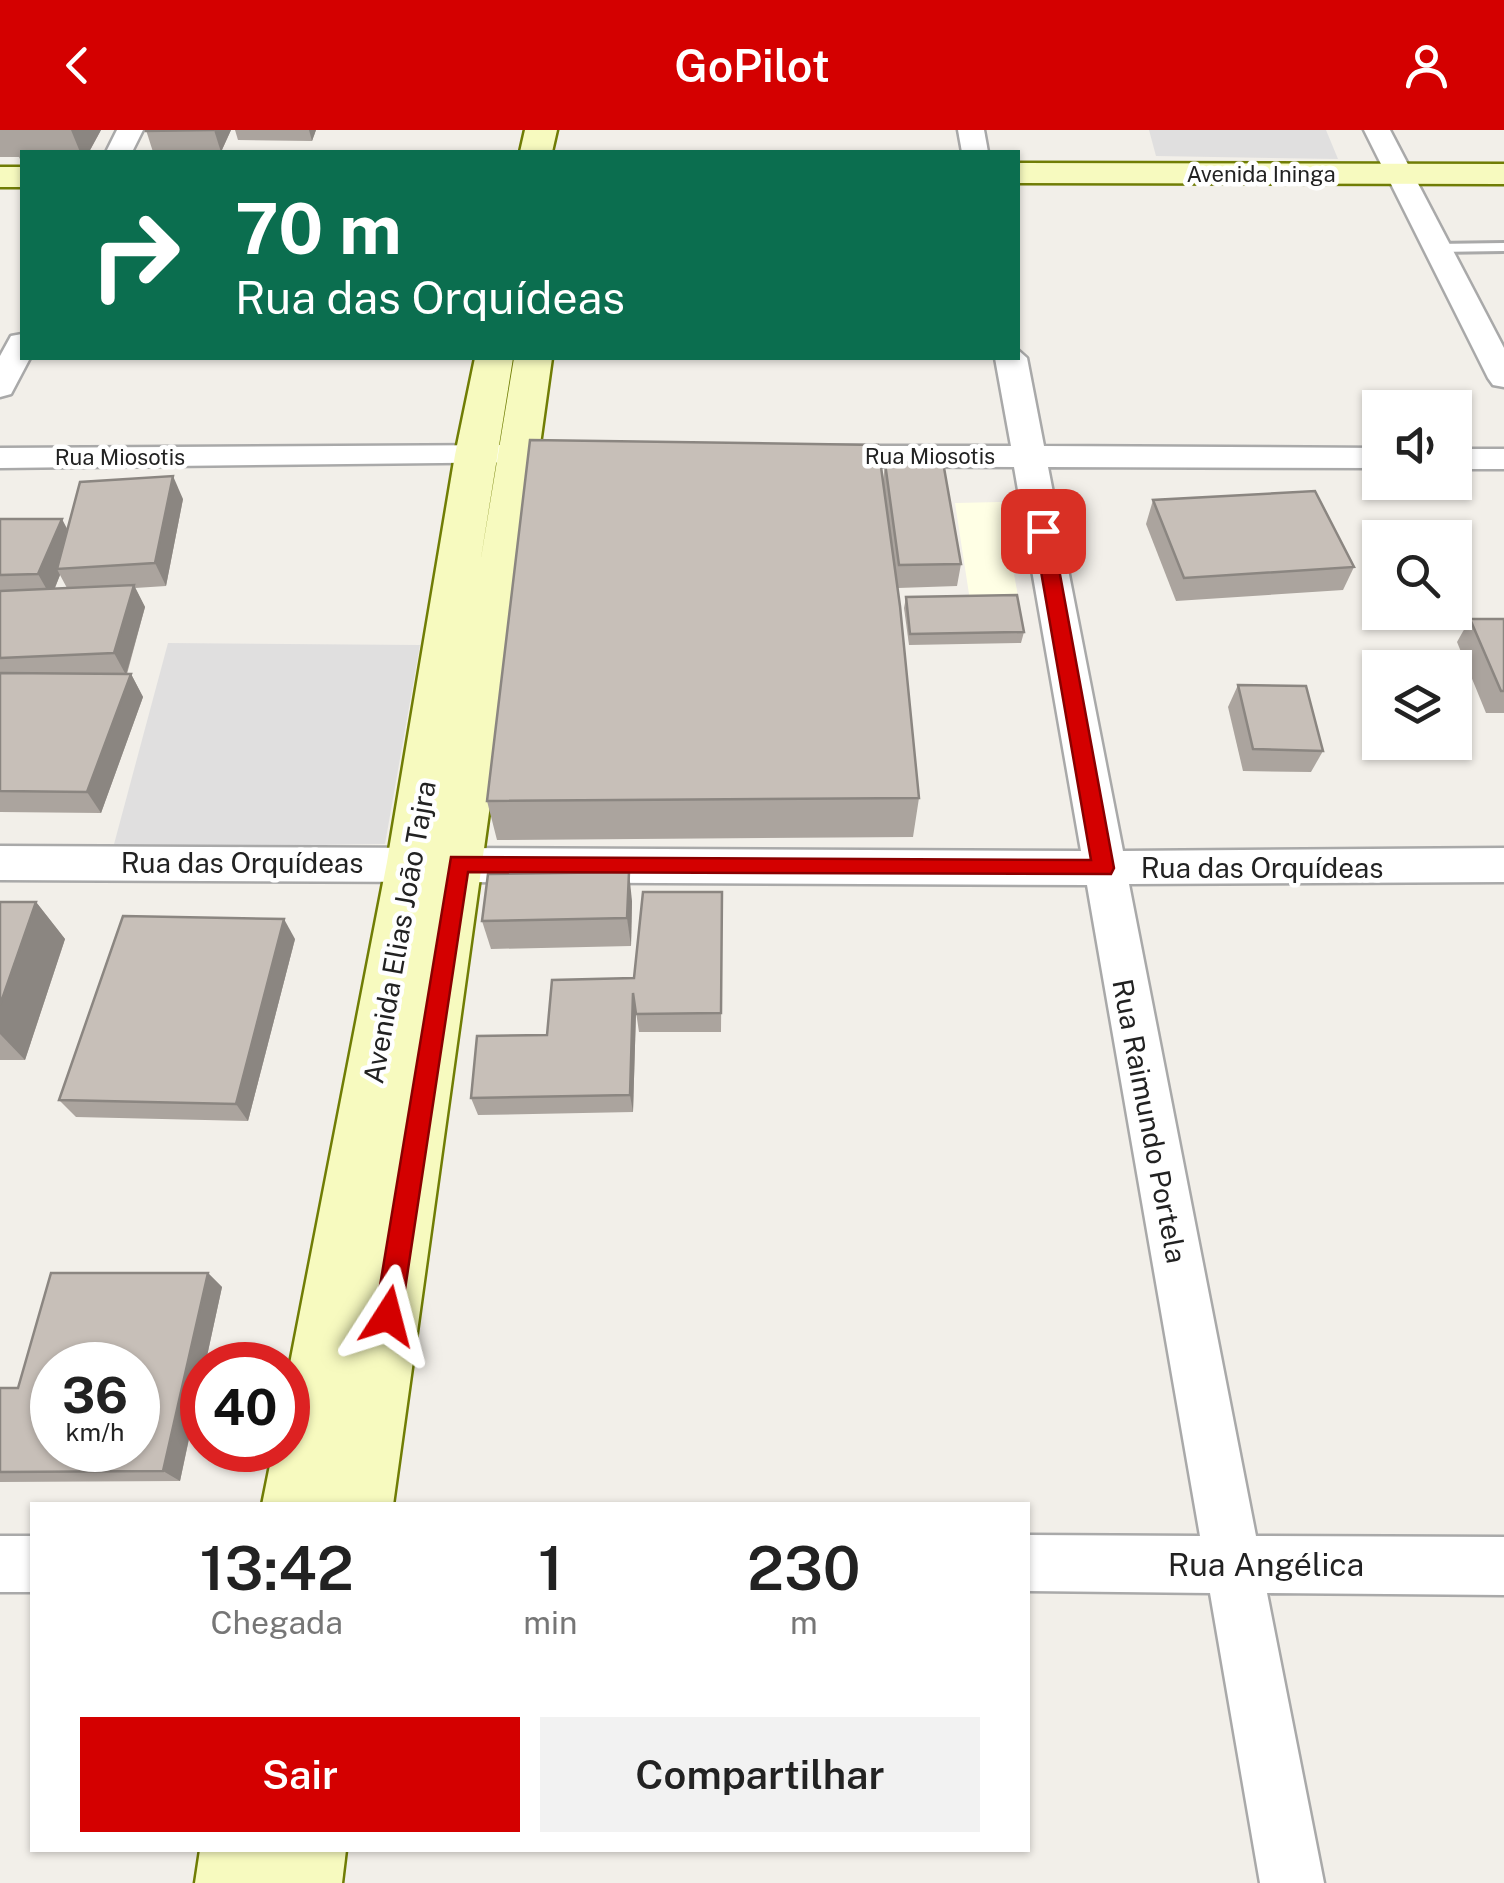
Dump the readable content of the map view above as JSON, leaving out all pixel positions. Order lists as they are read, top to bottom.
{
  "streets": {
    "street": [
      "Avenida Ininga",
      "Rua Miosotis",
      "Rua das Orquídeas",
      "Avenida Elias João Tajra",
      "Rua Raimundo Portela",
      "Rua Angélica"
    ]
  },
  "crossings": [
    ["Rua Miosotis", "Avenida Elias João Tajra"],
    ["Rua Miosotis", "Rua Raimundo Portela"],
    ["Rua das Orquídeas", "Avenida Elias João Tajra"],
    ["Rua das Orquídeas", "Rua Raimundo Portela"],
    ["Rua Raimundo Portela", "Rua Angélica"]
  ],
  "page": {
    "header": "GoPilot",
    "turn": ["70 m", "Rua das Orquídeas"],
    "speed": "36 km/h",
    "limit": "40",
    "eta": [
      "13:42",
      "Chegada",
      "1",
      "min",
      "230",
      "m"
    ],
    "buttons": ["Sair", "Compartilhar"]
  }
}
